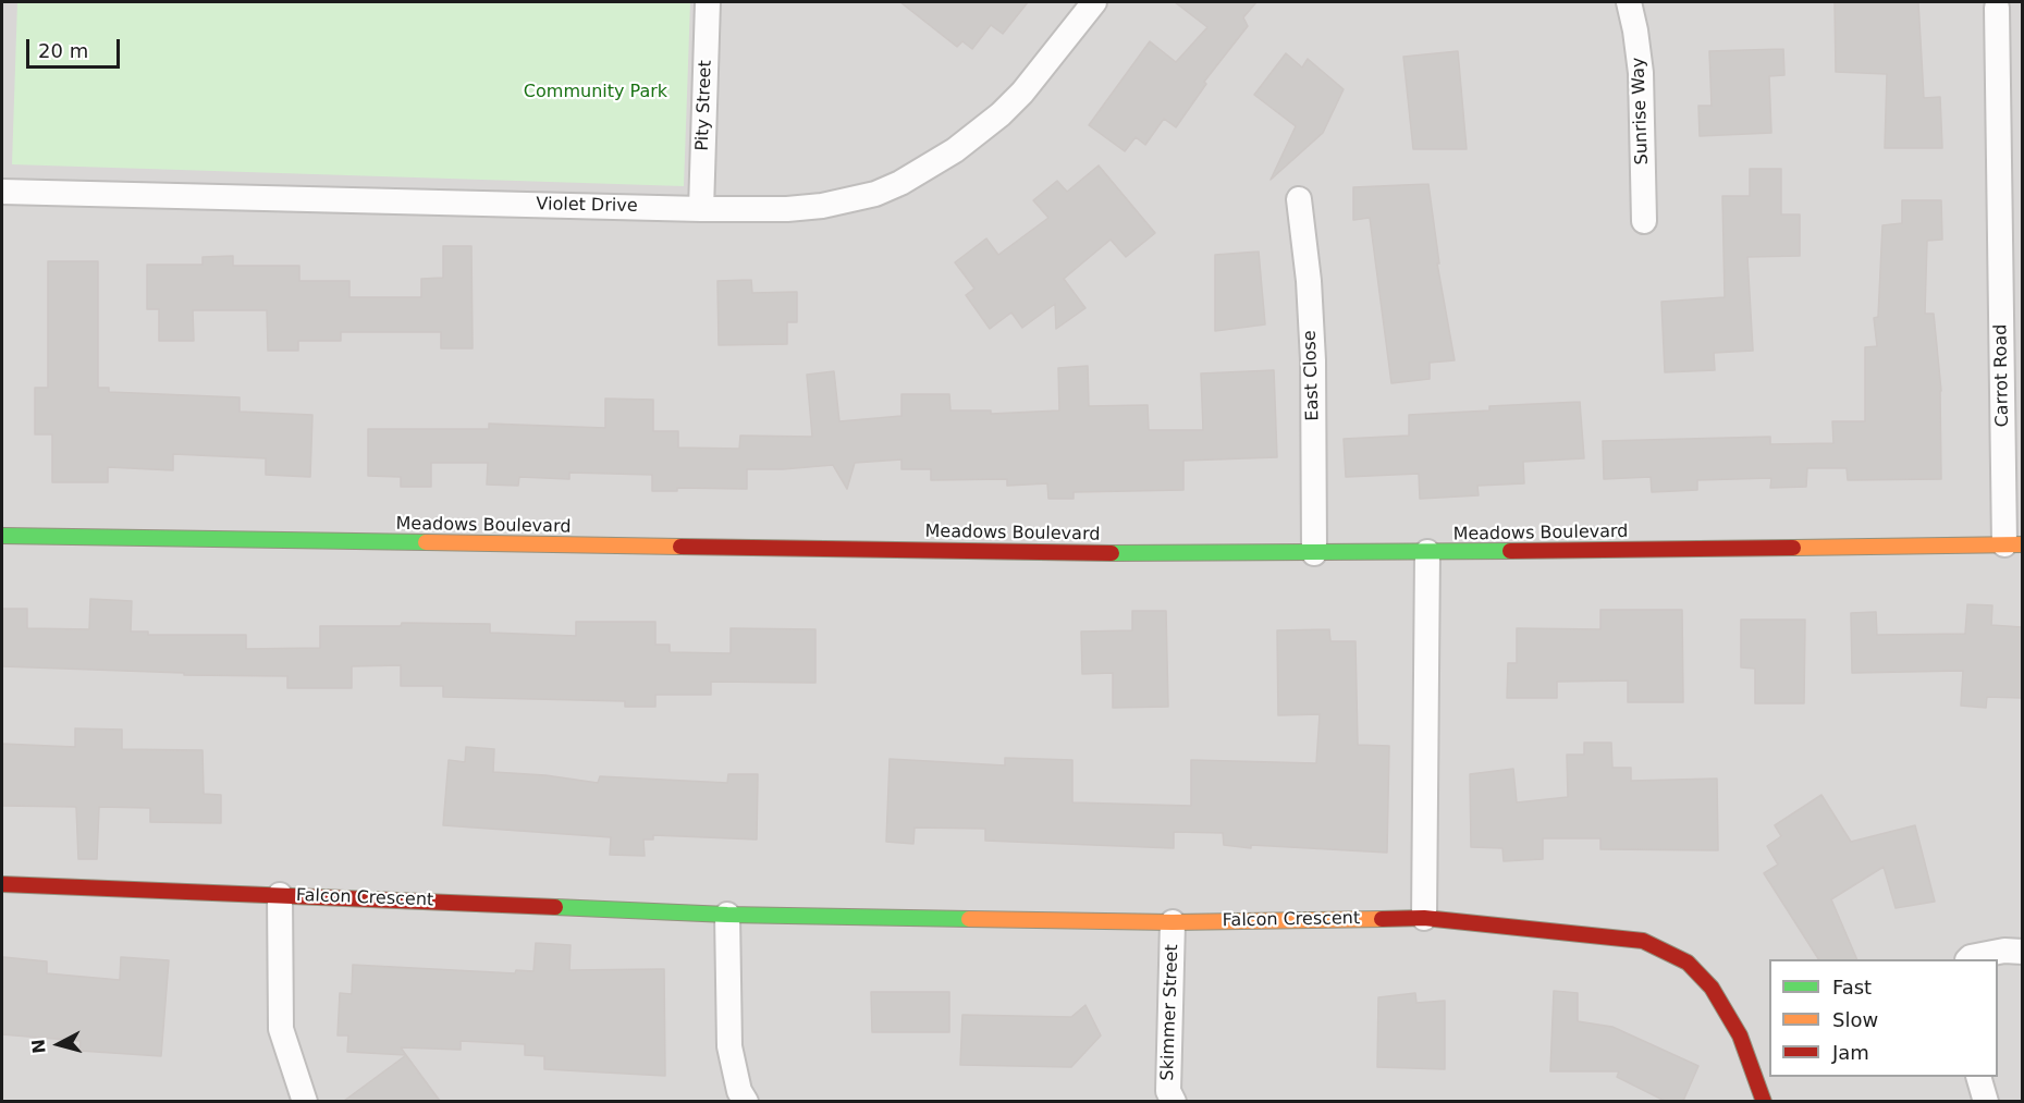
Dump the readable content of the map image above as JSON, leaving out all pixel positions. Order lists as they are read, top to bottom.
{
  "streets": {
    "street": [
      "Pity Street",
      "Sunrise Way",
      "Violet Drive",
      "East Close",
      "Carrot Road",
      "Meadows Boulevard",
      "Falcon Crescent",
      "Skimmer Street"
    ]
  },
  "crossings": [
    ["Pity Street", "Violet Drive"],
    ["East Close", "Meadows Boulevard"],
    ["Carrot Road", "Meadows Boulevard"],
    ["Falcon Crescent", "Skimmer Street"]
  ],
  "parks": ["Community Park"],
  "legend": ["Fast", "Slow", "Jam"],
  "scale_bar": "20 m",
  "north": "left"
}
